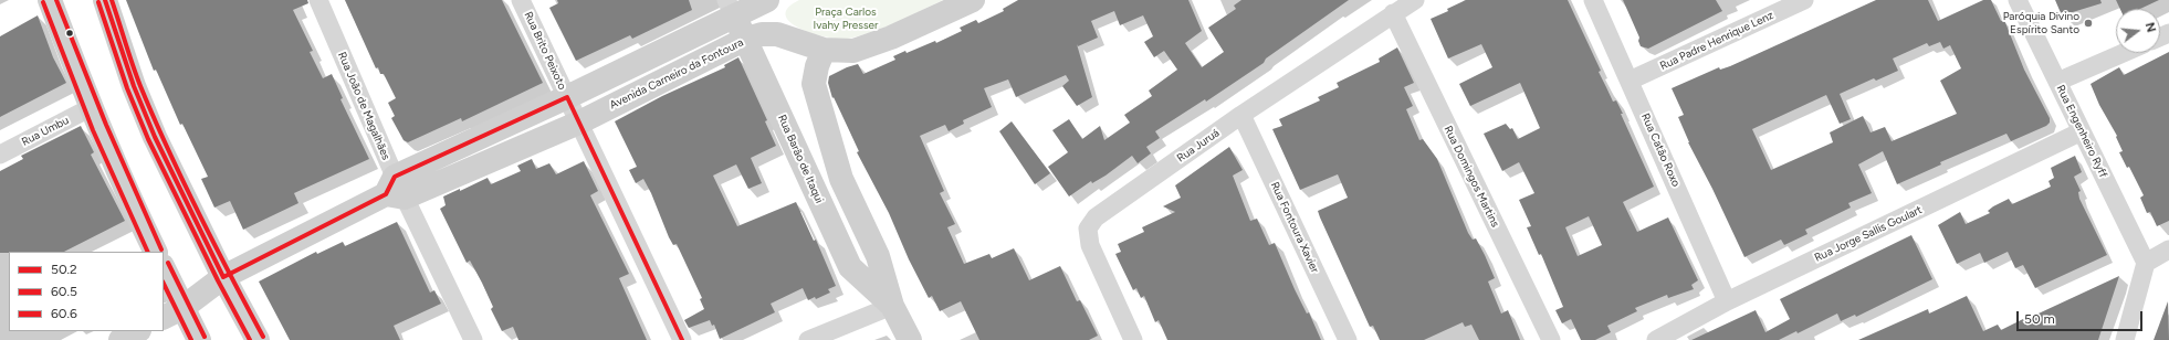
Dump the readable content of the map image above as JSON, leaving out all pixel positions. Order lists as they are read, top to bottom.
{
  "streets": {
    "main road": ["Avenida Carneiro da Fontoura", "Rua Barão de Itaqui"],
    "street": [
      "Rua Padre Henrique Lenz",
      "Rua Brito Peixoto",
      "Rua João de Magalhães",
      "Rua Umbu",
      "Rua Engenheiro Ryff",
      "Rua Juruá",
      "Rua Catão Roxo",
      "Rua Domingos Martins",
      "Rua Fontoura Xavier",
      "Rua Jorge Sallis Goulart"
    ]
  },
  "crossings": [
    ["Rua Padre Henrique Lenz", "Rua Catão Roxo"],
    ["Rua Brito Peixoto", "Avenida Carneiro da Fontoura"],
    ["Avenida Carneiro da Fontoura", "Rua João de Magalhães"],
    ["Avenida Carneiro da Fontoura", "Rua Barão de Itaqui"],
    ["Rua Engenheiro Ryff", "Rua Jorge Sallis Goulart"],
    ["Rua Juruá", "Rua Domingos Martins"],
    ["Rua Juruá", "Rua Fontoura Xavier"],
    ["Rua Catão Roxo", "Rua Jorge Sallis Goulart"]
  ],
  "parks": ["Praça Carlos Ivahy Presser"],
  "places": ["Paróquia Divino Espírito Santo"],
  "lines": ["transit line 50.2", "transit line 60.6", "transit line 60.5"],
  "legend": ["50.2", "60.5", "60.6"],
  "scale_bar": "50 m",
  "north": "right"
}
